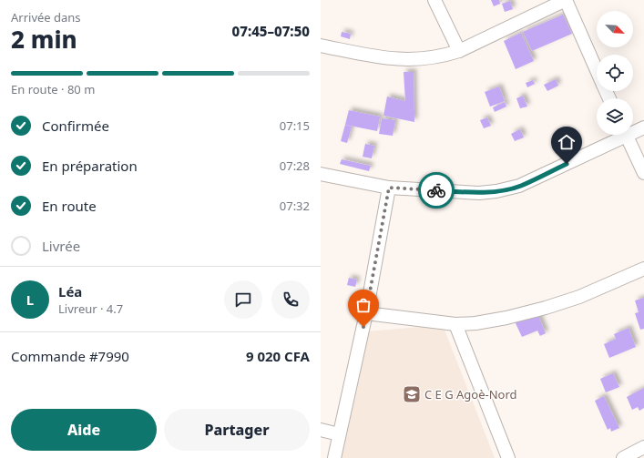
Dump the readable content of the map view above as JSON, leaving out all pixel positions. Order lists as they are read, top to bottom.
{
  "places": {
    "school or university": ["C E G Agoè-Nord"]
  },
  "north": "bottom right",
  "page": {
    "heading": ["2 min", "Arrivée dans", "07:45–07:50"],
    "panel": [
      "Léa",
      "Livreur · 4.7",
      "Commande #7990",
      "9 020 CFA"
    ],
    "bar": "En route · 80 m",
    "list": [
      ["Confirmée", "07:15"],
      ["En préparation", "07:28"],
      ["En route", "07:32"],
      "Livrée"
    ],
    "round": "L",
    "buttons": ["Aide", "Partager"]
  }
}
